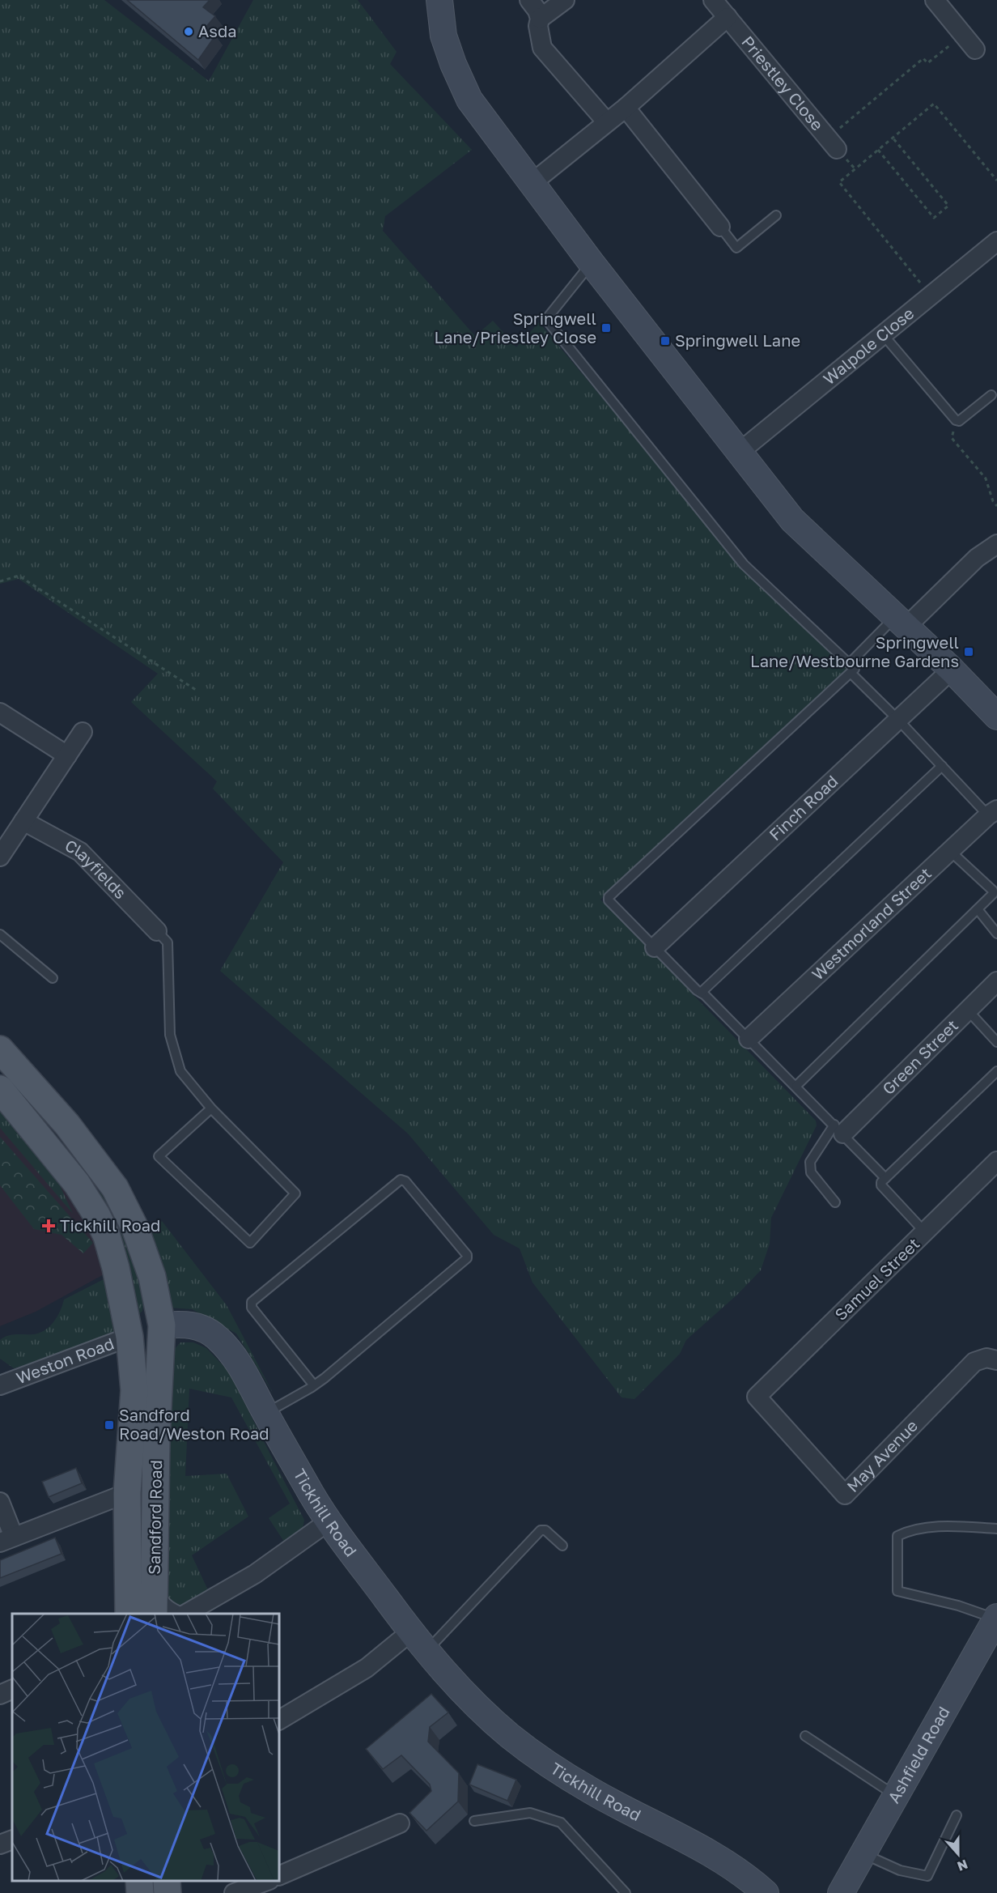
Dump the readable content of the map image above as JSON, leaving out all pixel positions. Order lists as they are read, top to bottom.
{
  "streets": {
    "main road": ["Sandford Road"],
    "street": [
      "Priestley Close",
      "Walpole Close",
      "Finch Road",
      "Clayfields",
      "Westmorland Street",
      "Green Street",
      "Samuel Street",
      "Weston Road",
      "May Avenue",
      "Tickhill Road",
      "Ashfield Road"
    ]
  },
  "crossings": [
    ["Samuel Street", "May Avenue"],
    ["Weston Road", "Sandford Road"],
    ["Tickhill Road", "Sandford Road"]
  ],
  "places": {
    "other": ["Asda"],
    "transit": [
      "Springwell Lane/Priestley Close",
      "Springwell Lane",
      "Springwell Lane/Westbourne Gardens",
      "Sandford Road/Weston Road"
    ],
    "health": ["Tickhill Road"]
  },
  "north": "bottom"
}
